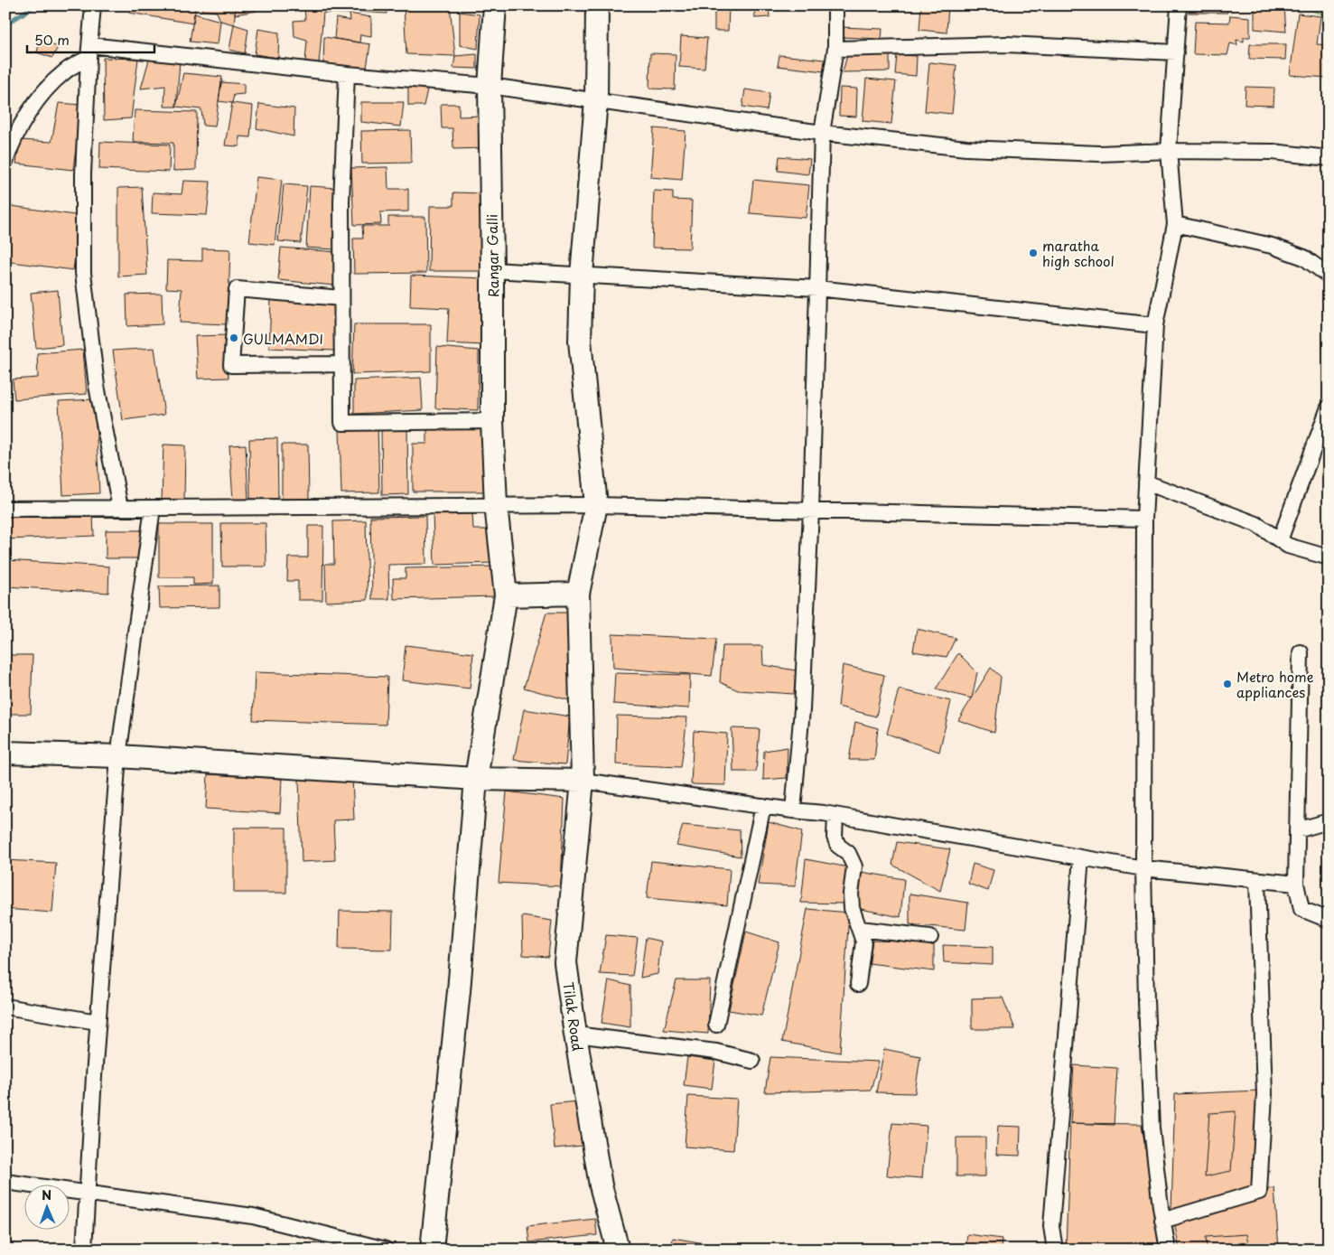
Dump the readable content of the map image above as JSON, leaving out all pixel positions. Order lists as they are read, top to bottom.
{
  "streets": {
    "street": ["Rangar Galli", "Tilak Road"]
  },
  "places": ["maratha high school", "GULMAMDI", "Metro home appliances"],
  "scale_bar": "50 m",
  "north": "top"
}
